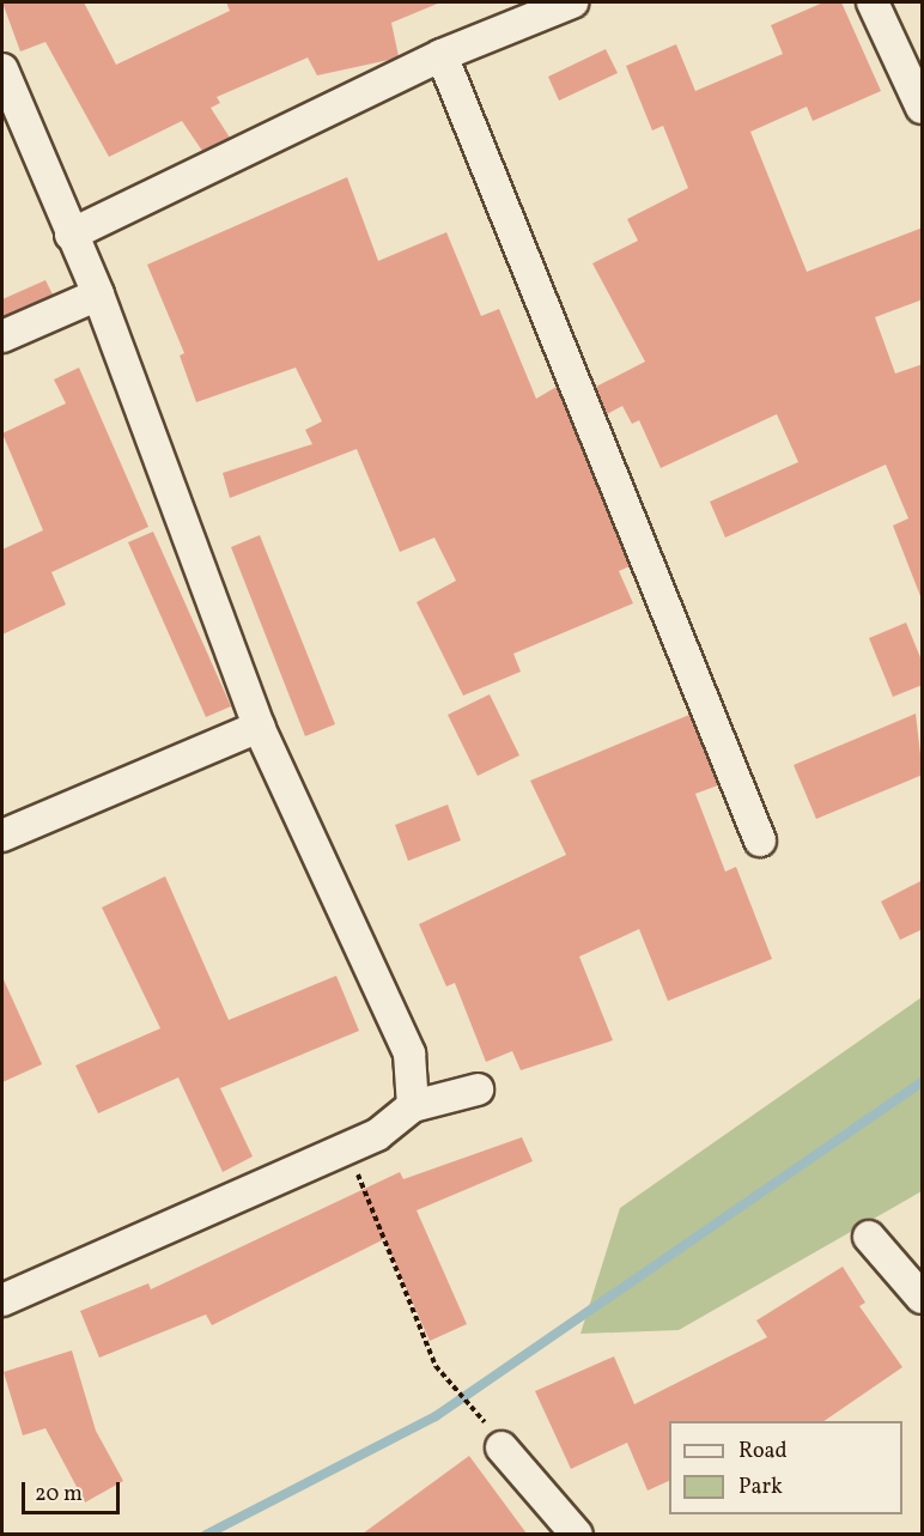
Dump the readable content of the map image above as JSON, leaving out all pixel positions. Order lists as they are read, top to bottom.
{
  "legend": ["Road", "Park"],
  "scale_bar": "20 m"
}
